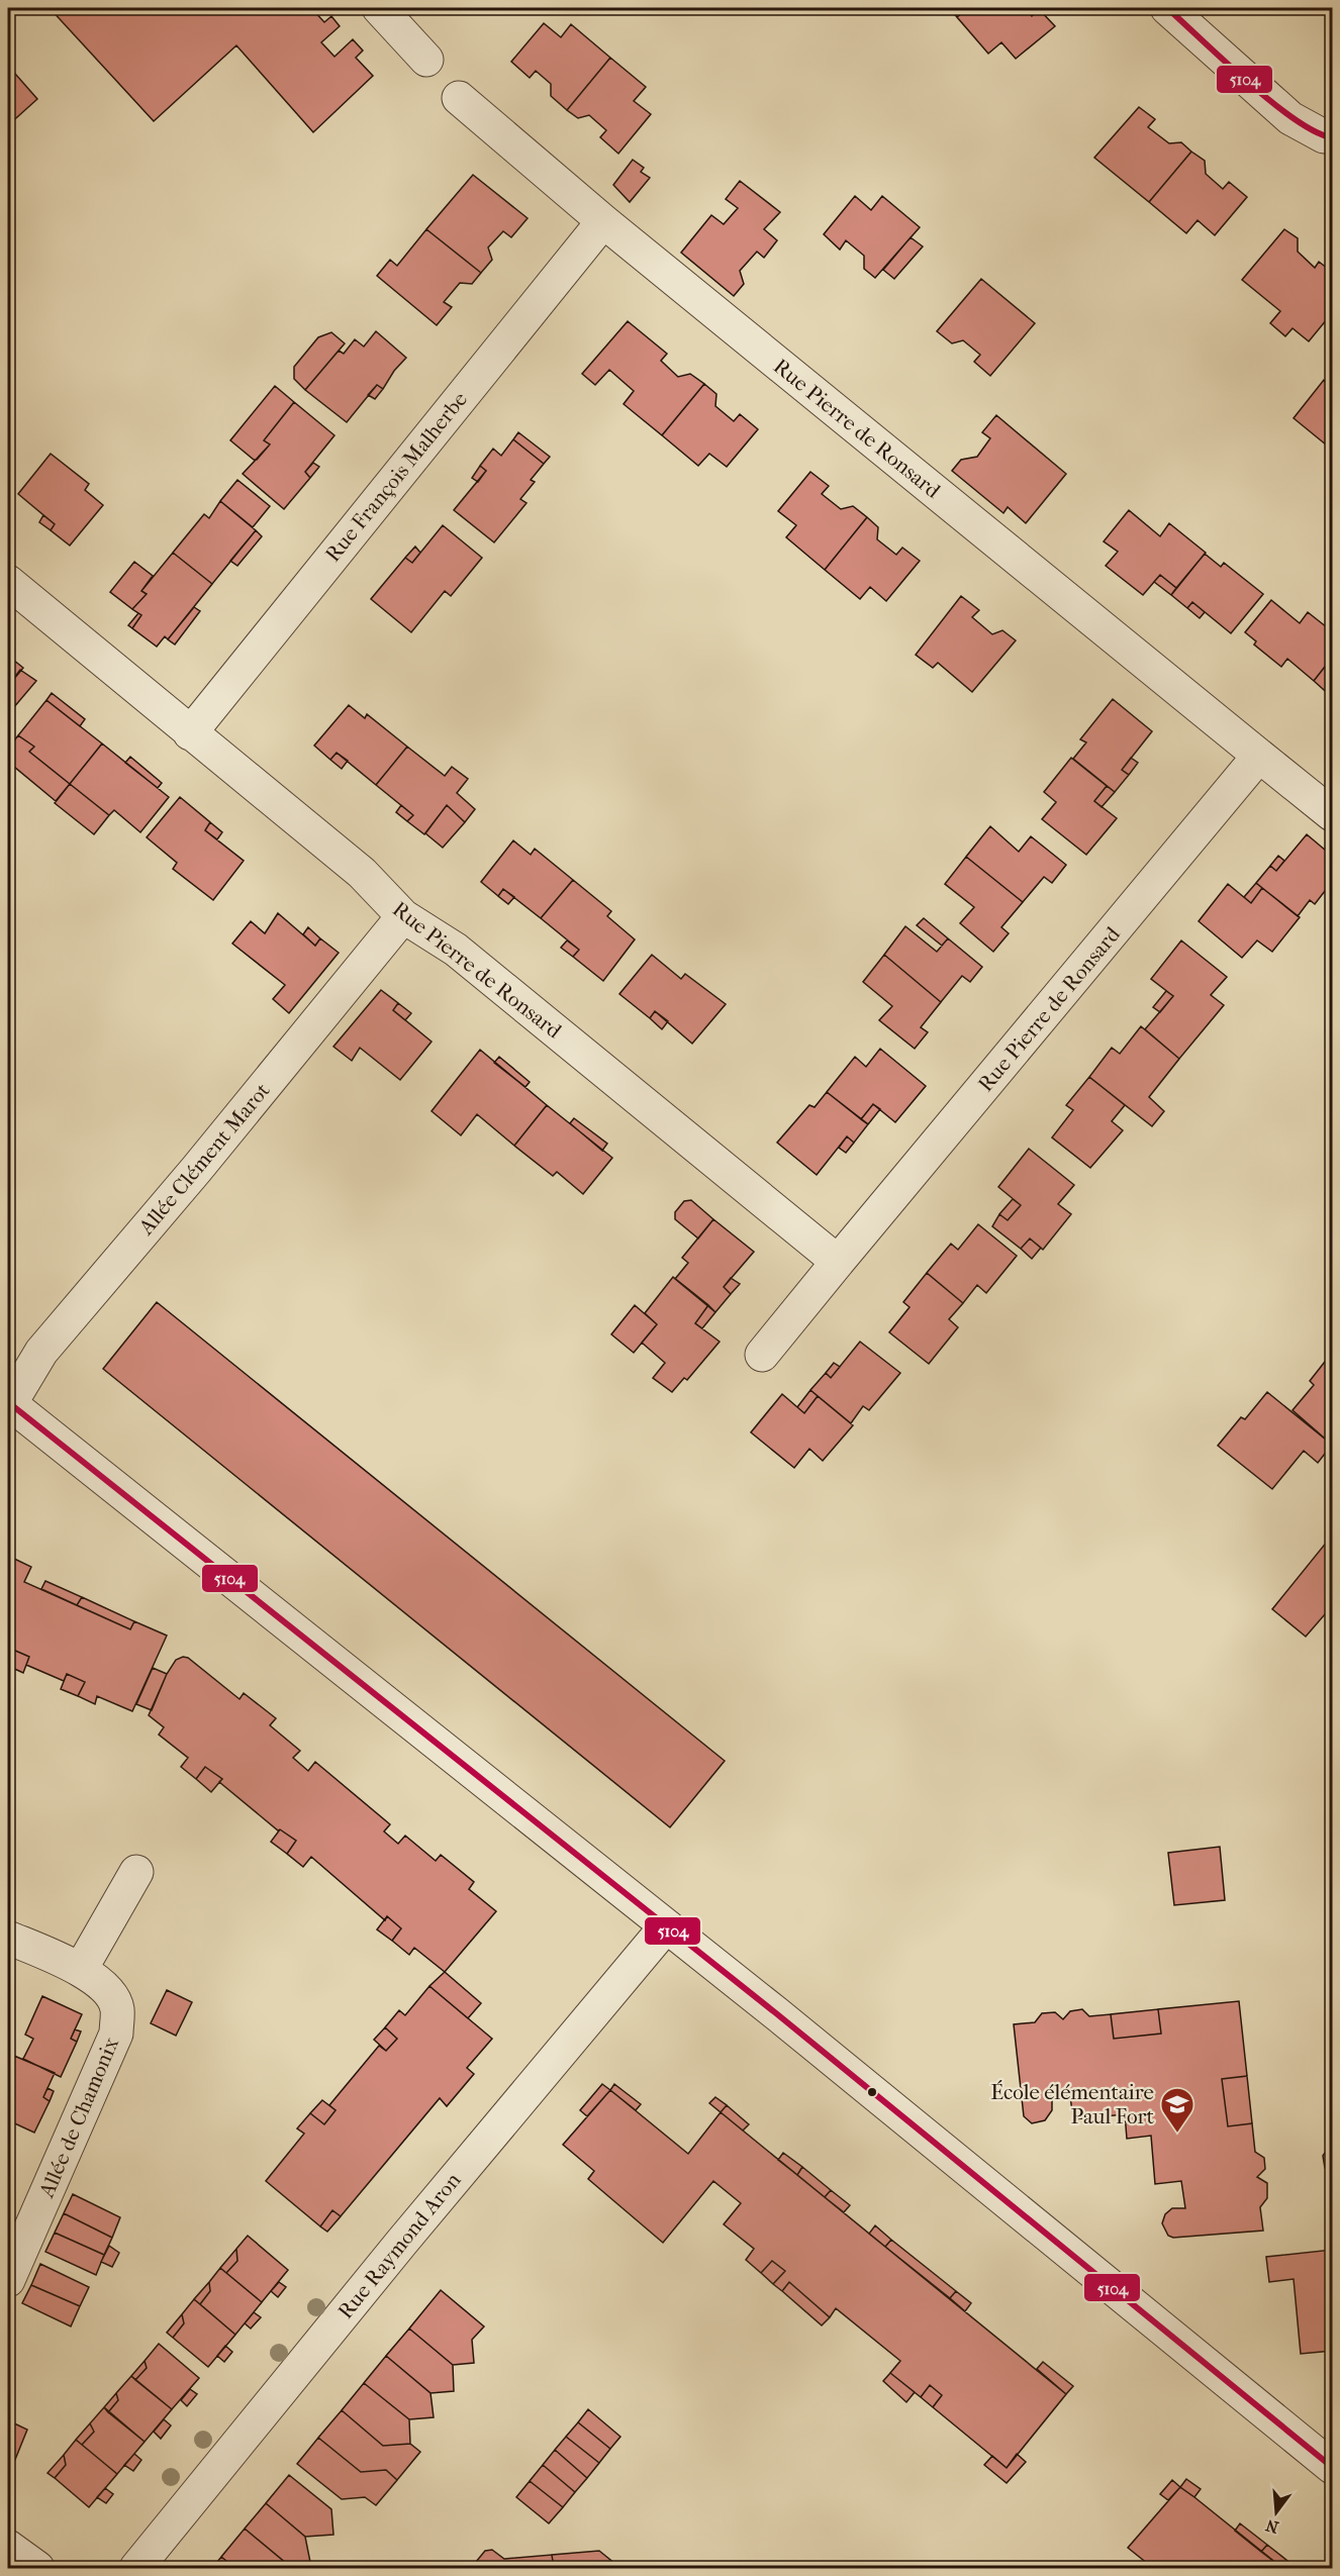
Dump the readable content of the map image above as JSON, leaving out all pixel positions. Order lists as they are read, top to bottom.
{
  "streets": {
    "street": [
      "Rue Pierre de Ronsard",
      "Rue François Malherbe",
      "Allée Clément Marot",
      "Allée de Chamonix",
      "Rue Raymond Aron"
    ]
  },
  "crossings": [
    ["Rue Pierre de Ronsard", "Rue François Malherbe"],
    ["Rue Pierre de Ronsard", "Allée Clément Marot"]
  ],
  "places": {
    "school or university": ["École élémentaire Paul Fort"]
  },
  "lines": ["transit line 5104"],
  "north": "bottom"
}
